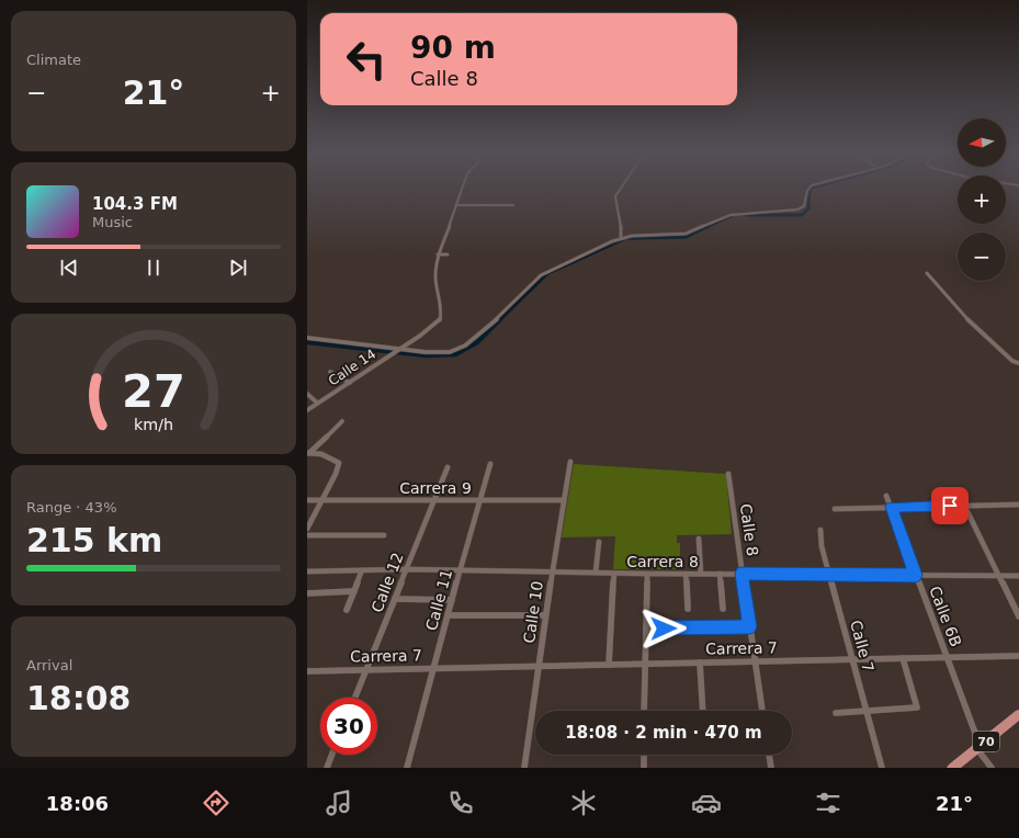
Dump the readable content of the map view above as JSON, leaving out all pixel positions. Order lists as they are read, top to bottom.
{
  "streets": {
    "main road": ["70"],
    "street": [
      "Calle 14",
      "Carrera 9",
      "Calle 8",
      "Carrera 8",
      "Calle 12",
      "Calle 11",
      "Calle 10",
      "Calle 6B",
      "Calle 7",
      "Carrera 7"
    ]
  },
  "crossings": [
    ["Carrera 9", "Calle 12"],
    ["Carrera 9", "Calle 11"],
    ["Carrera 9", "Calle 10"],
    ["Calle 8", "Carrera 8"],
    ["Calle 8", "Carrera 7"],
    ["Carrera 8", "Calle 12"],
    ["Carrera 8", "Calle 11"],
    ["Carrera 8", "Calle 10"],
    ["Carrera 8", "Calle 6B"],
    ["Carrera 8", "Calle 7"],
    ["Calle 12", "Carrera 7"],
    ["Calle 11", "Carrera 7"],
    ["Calle 10", "Carrera 7"],
    ["Calle 6B", "Carrera 7"],
    ["Calle 6B", "70"],
    ["Calle 7", "Carrera 7"]
  ],
  "north": "left",
  "page": {
    "tile": [
      "Climate",
      ["Range · 43%", "215 km"],
      ["Arrival", "18:08"]
    ],
    "turn": ["90 m", "Calle 8"],
    "heat": ["−", "21°", "+"],
    "map_buttons": ["+", "−"],
    "song": ["104.3 FM", "Music"],
    "limit": "30",
    "trip": "18:08 · 2 min · 470 m",
    "tabs": ["18:06", "21°"],
    "gauge": ["27", "km/h"]
  }
}
